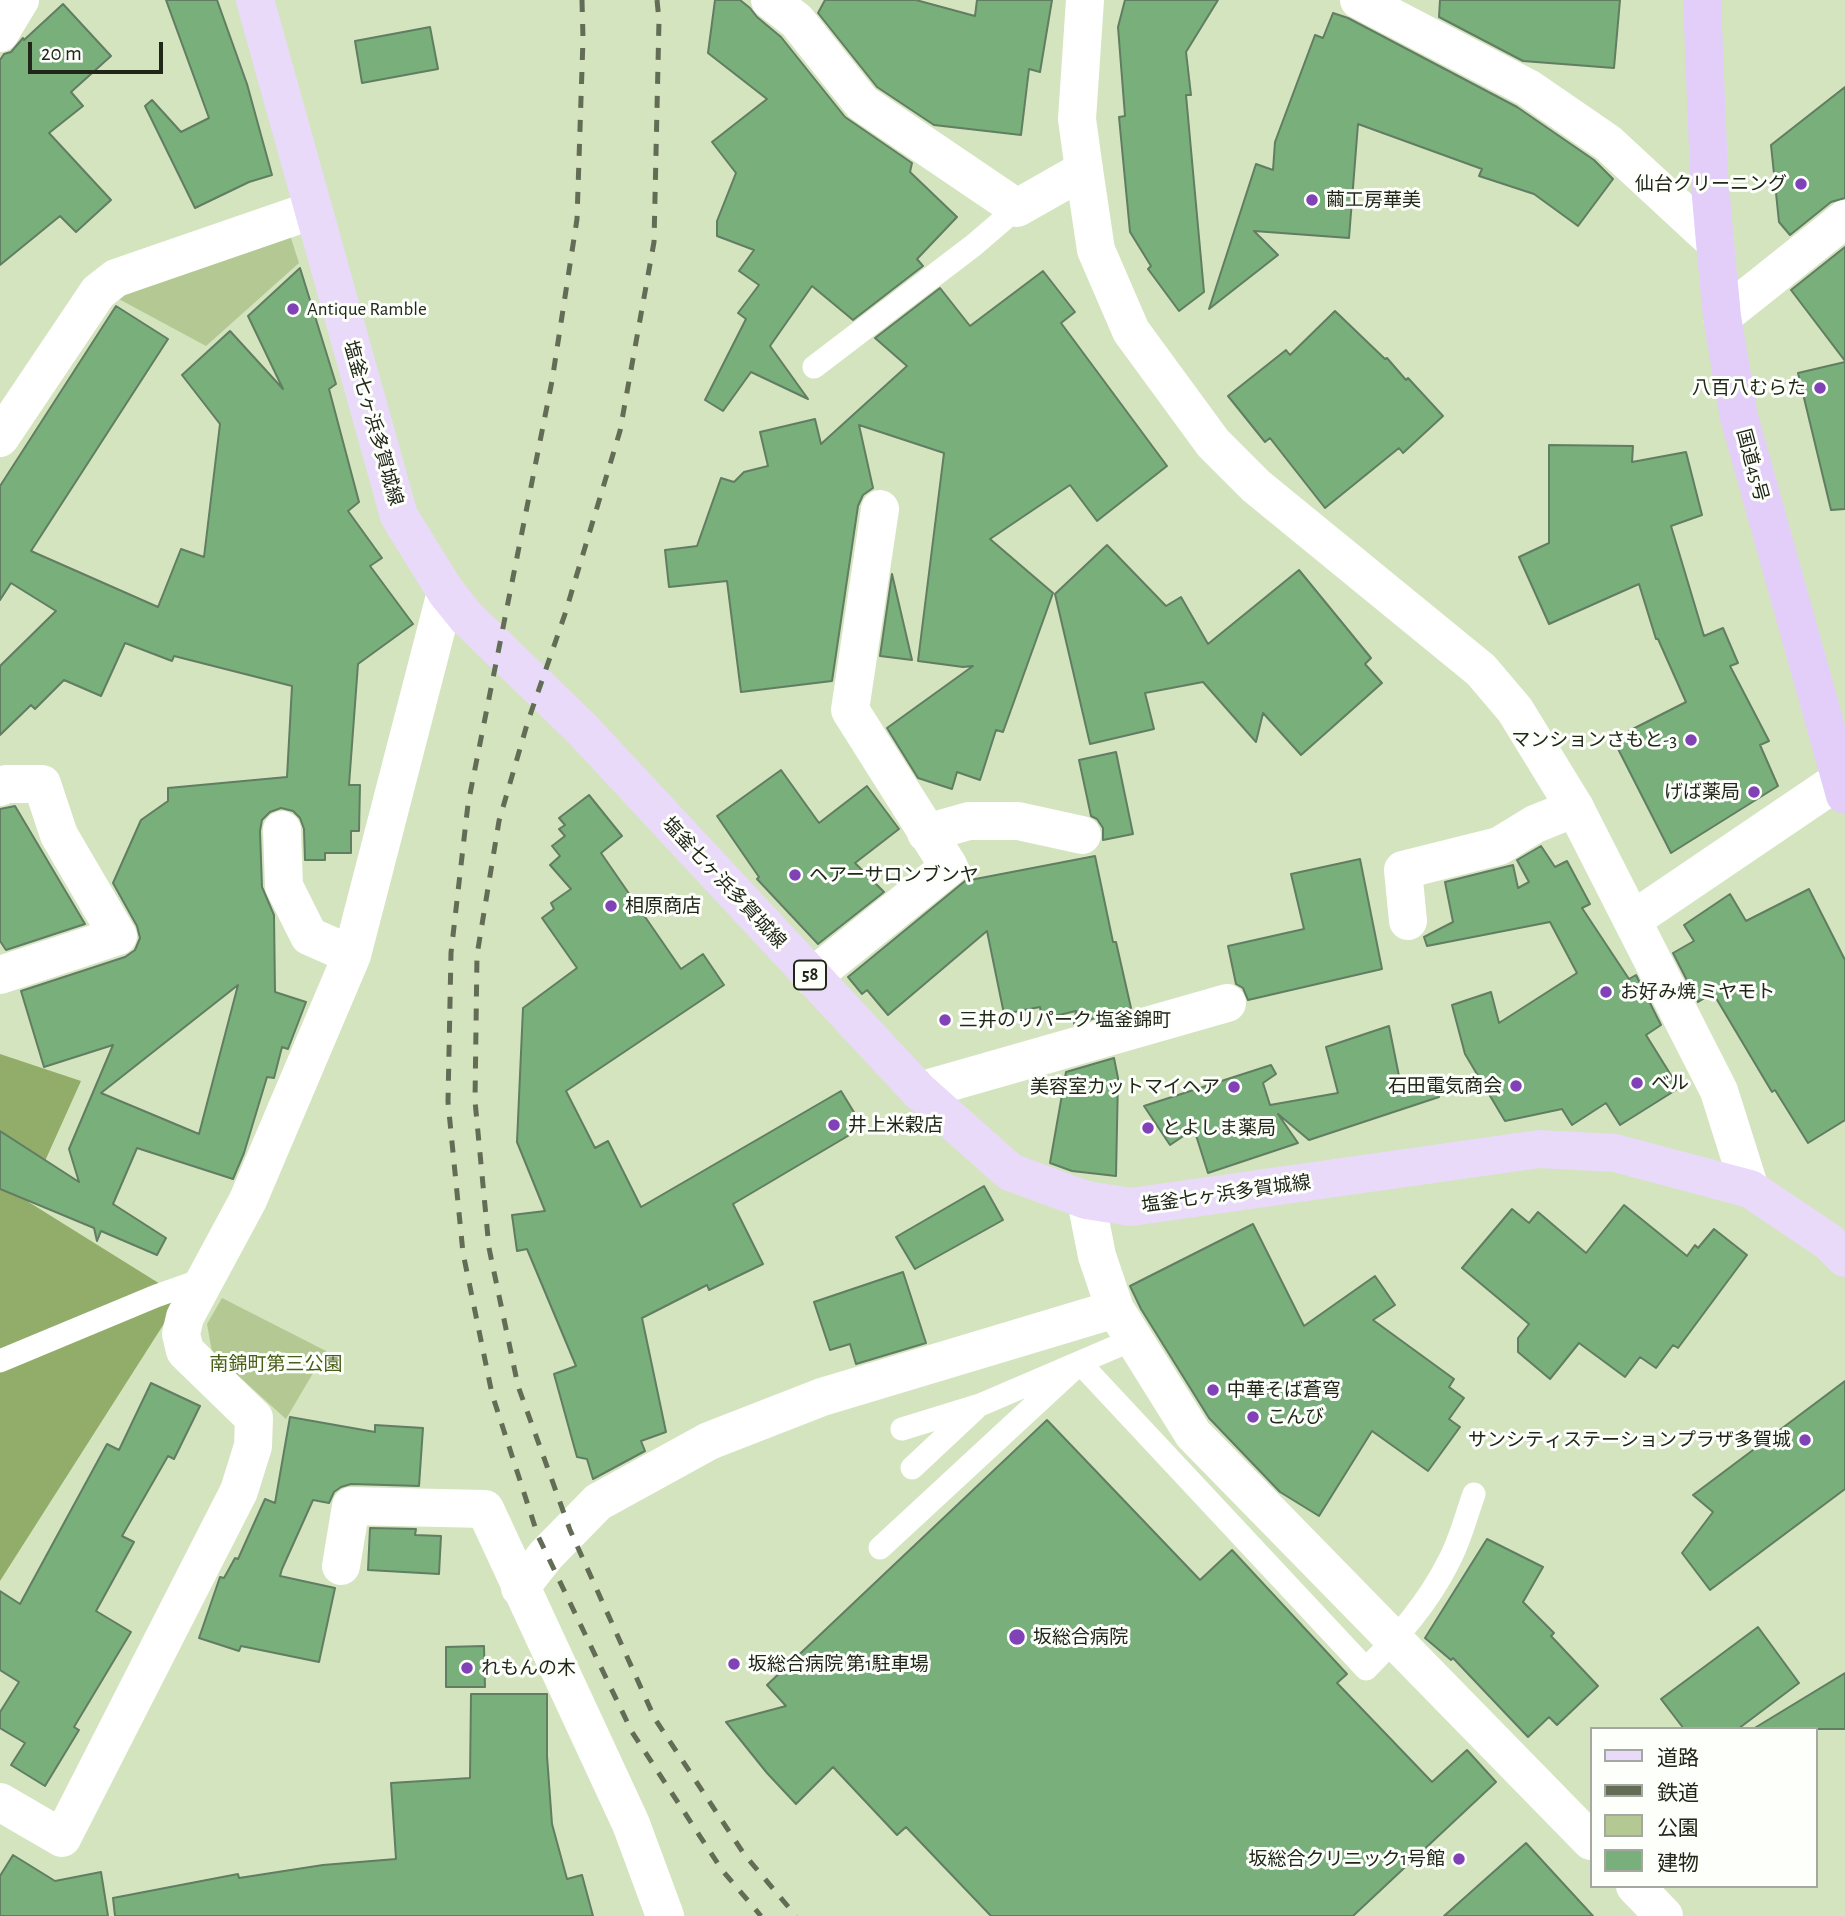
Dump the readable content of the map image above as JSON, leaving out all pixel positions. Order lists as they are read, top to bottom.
{
  "streets": {
    "highway": ["国道45号"],
    "main road": ["塩釜七ヶ浜多賀城線", "58"]
  },
  "parks": ["南錦町第三公園"],
  "places": [
    "仙台クリーニング",
    "繭工房華美",
    "Antique Ramble",
    "八百八むらた",
    "マンションさもと-3",
    "げば薬局",
    "ヘアーサロンブンヤ",
    "相原商店",
    "お好み焼 ミヤモト",
    "三井のリパーク 塩釜錦町",
    "ベル",
    "石田電気商会",
    "美容室カットマイヘア",
    "井上米穀店",
    "とよしま薬局",
    "中華そば蒼穹",
    "こんび",
    "サンシティステーションプラザ多賀城",
    "坂総合病院",
    "坂総合病院 第1駐車場",
    "れもんの木",
    "坂総合クリニック1号館"
  ],
  "legend": [
    "道路",
    "鉄道",
    "公園",
    "建物"
  ],
  "scale_bar": "20 m"
}
